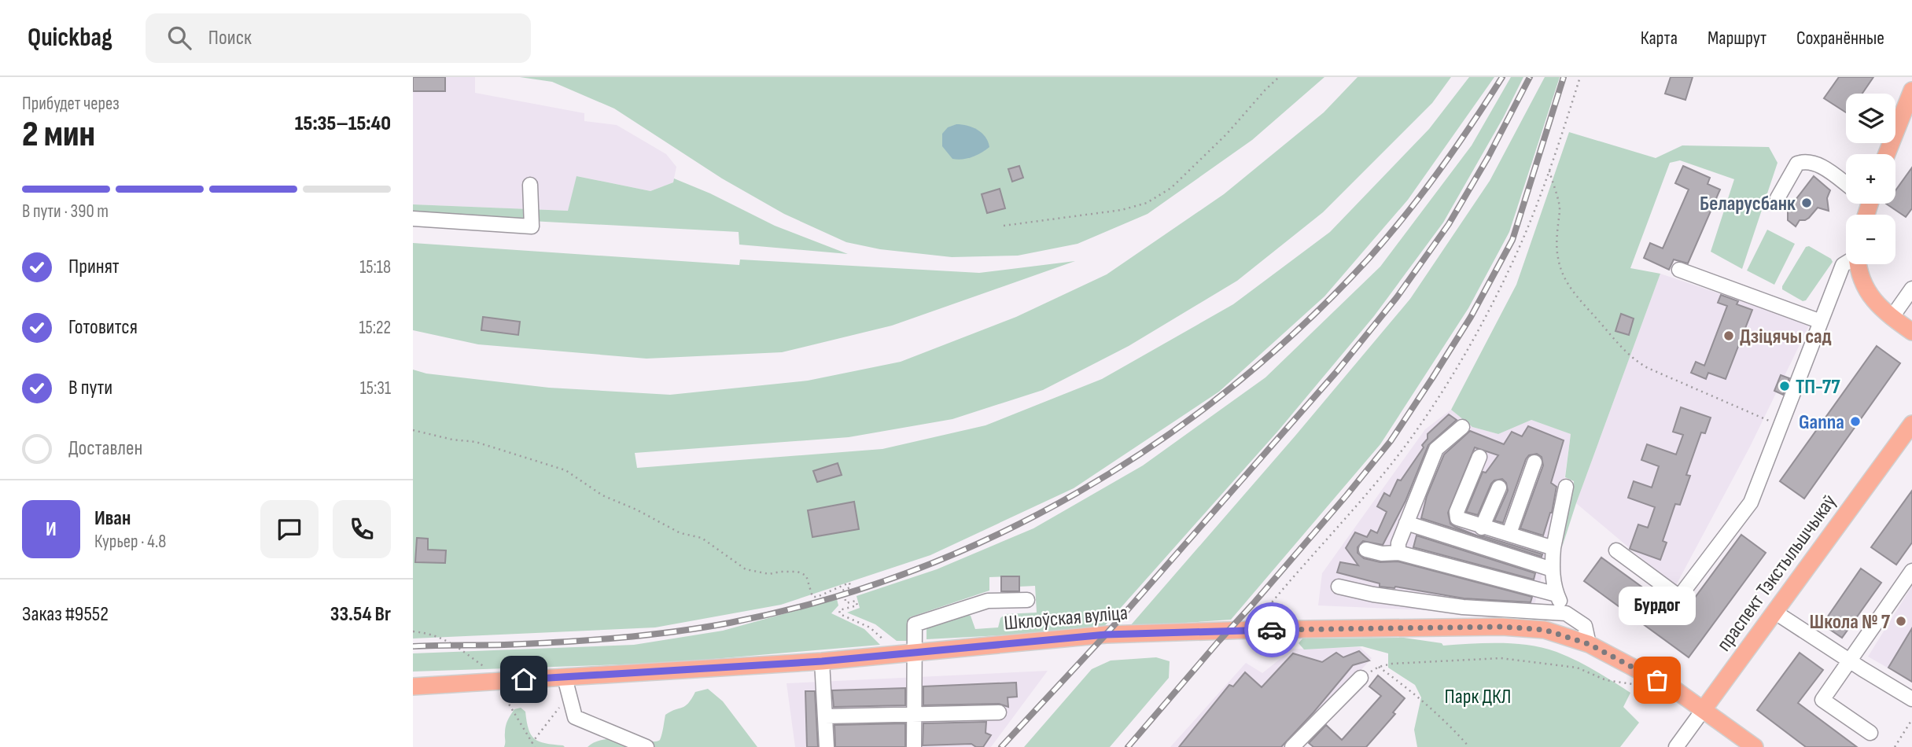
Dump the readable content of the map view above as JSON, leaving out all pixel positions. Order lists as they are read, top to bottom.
{
  "streets": {
    "main road": ["праспект Тэкстыльшчыкаў", "Шклоўская вуліца"]
  },
  "crossings": [
    ["праспект Тэкстыльшчыкаў", "Шклоўская вуліца"]
  ],
  "parks": ["Парк ДКЛ"],
  "places": [
    "Беларусбанк",
    "Дзіцячы сад",
    "ТП-77",
    "Ganna",
    "Школа № 7",
    "Бурдог"
  ],
  "page": {
    "header": "Quickbag",
    "search": "Поиск",
    "nav": ["Карта", "Маршрут", "Сохранённые"],
    "heading": ["2 мин", "Прибудет через", "15:35–15:40"],
    "panel": [
      "Иван",
      "Курьер · 4.8",
      "Заказ #9552",
      "33.54 Br"
    ],
    "map_buttons": ["+", "−"],
    "bar": "В пути · 390 m",
    "list": [
      ["Принят", "15:18"],
      ["Готовится", "15:22"],
      ["В пути", "15:31"],
      "Доставлен"
    ],
    "round": "И",
    "bubble": "Бурдог"
  }
}
